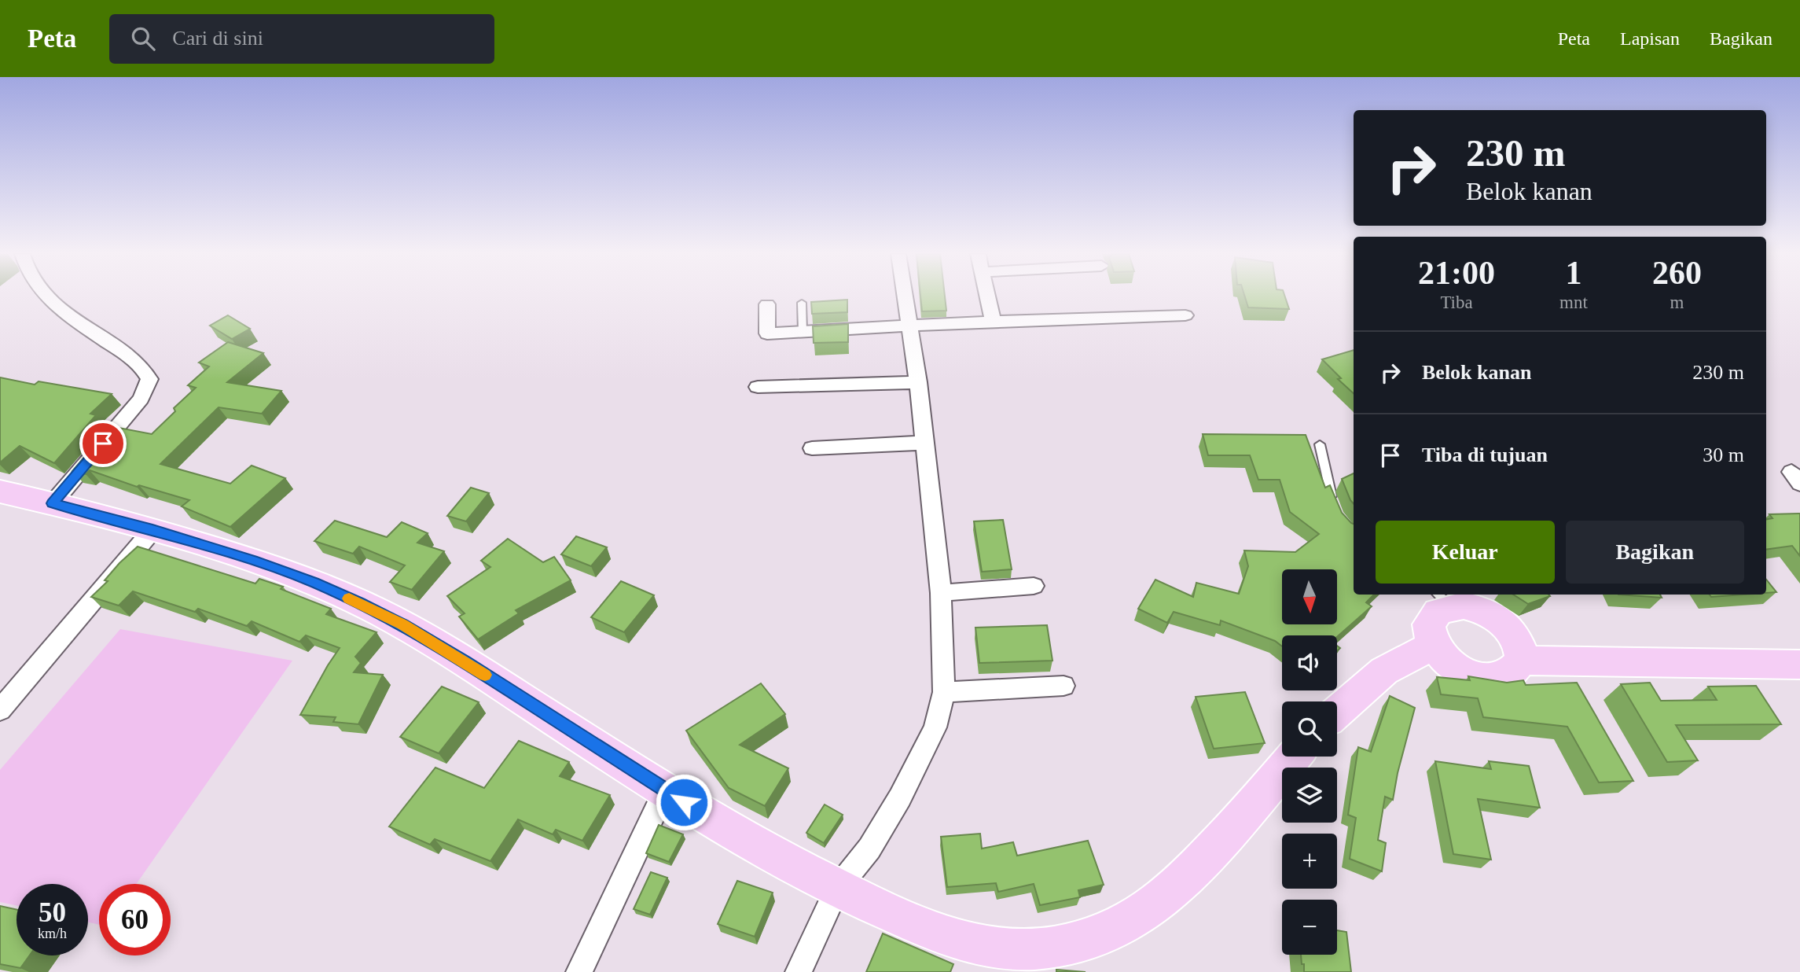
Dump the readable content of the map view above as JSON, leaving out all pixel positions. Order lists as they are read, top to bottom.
{
  "north": "bottom",
  "page": {
    "header": "Peta",
    "search": "Cari di sini",
    "nav": ["Peta", "Lapisan", "Bagikan"],
    "turn": ["230 m", "Belok kanan"],
    "eta": [
      "21:00",
      "Tiba",
      "1",
      "mnt",
      "260",
      "m"
    ],
    "list": [
      {
        "name": "Belok kanan",
        "value": "230 m"
      },
      {
        "name": "Tiba di tujuan",
        "value": "30 m"
      }
    ],
    "buttons": ["Keluar", "Bagikan"],
    "map_buttons": ["+", "−"],
    "speed": "50 km/h",
    "limit": "60"
  }
}
